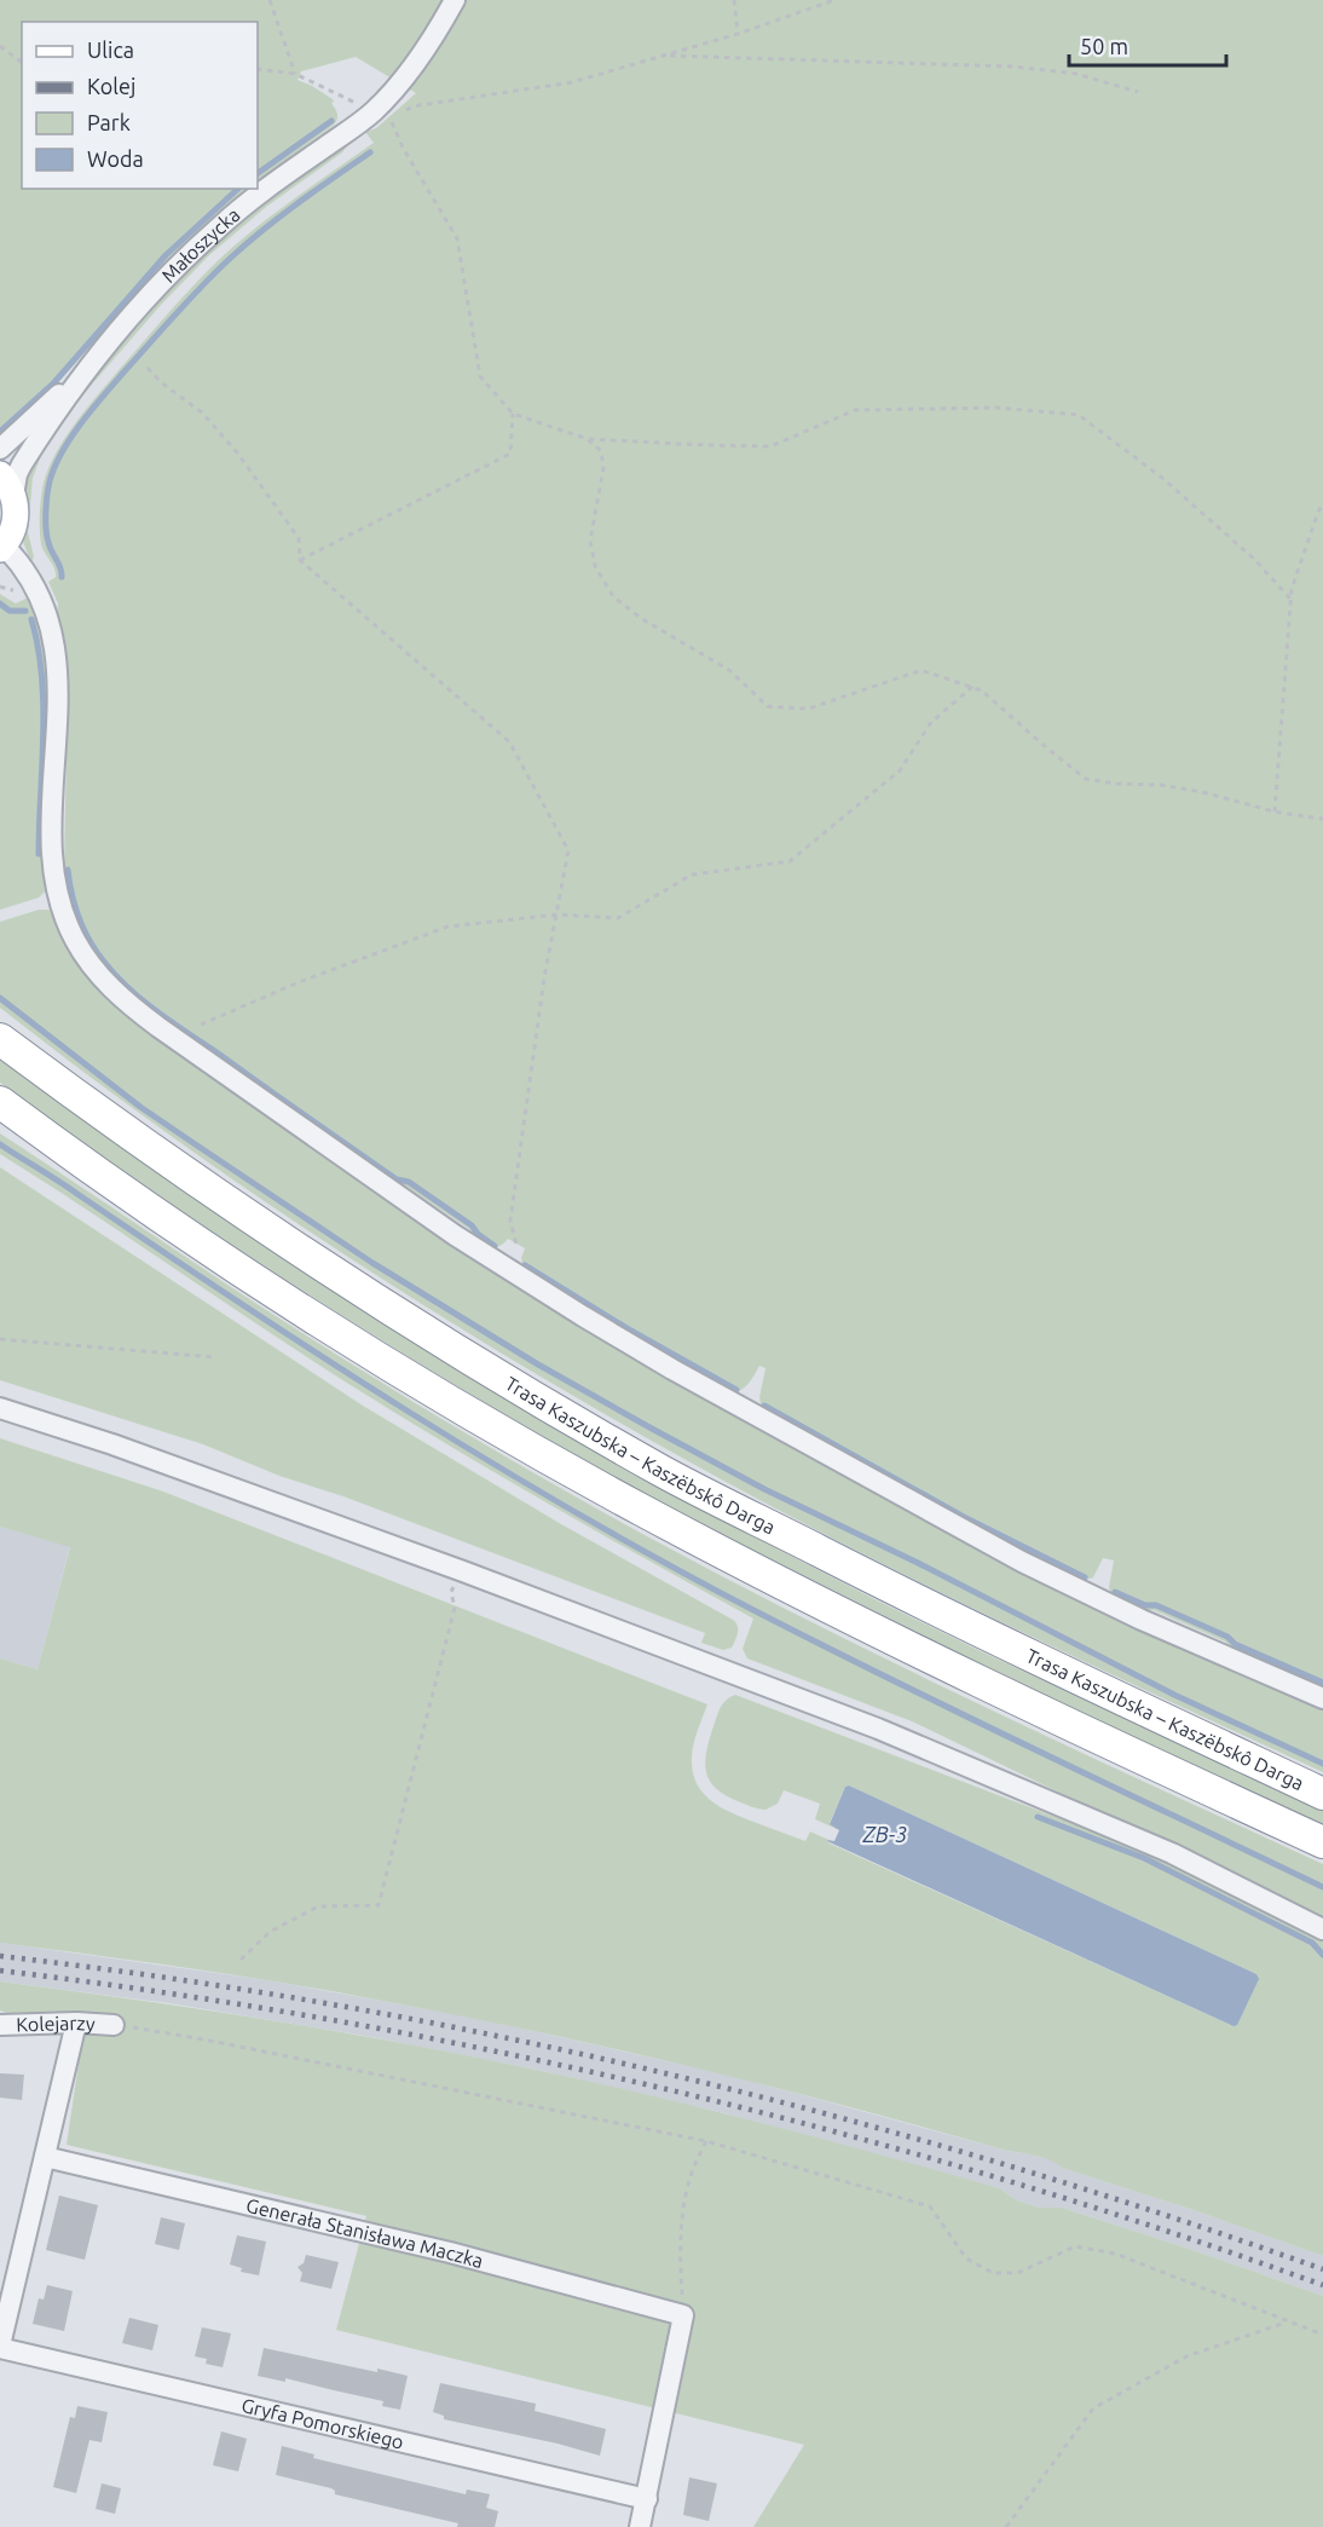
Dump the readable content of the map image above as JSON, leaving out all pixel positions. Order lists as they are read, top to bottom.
{
  "streets": {
    "highway": ["Trasa Kaszubska – Kaszëbskô Darga"],
    "street": [
      "Małoszycka",
      "Kolejarzy",
      "Generała Stanisława Maczka",
      "Gryfa Pomorskiego"
    ]
  },
  "water": ["ZB-3"],
  "legend": [
    "Ulica",
    "Kolej",
    "Park",
    "Woda"
  ],
  "scale_bar": "50 m"
}
